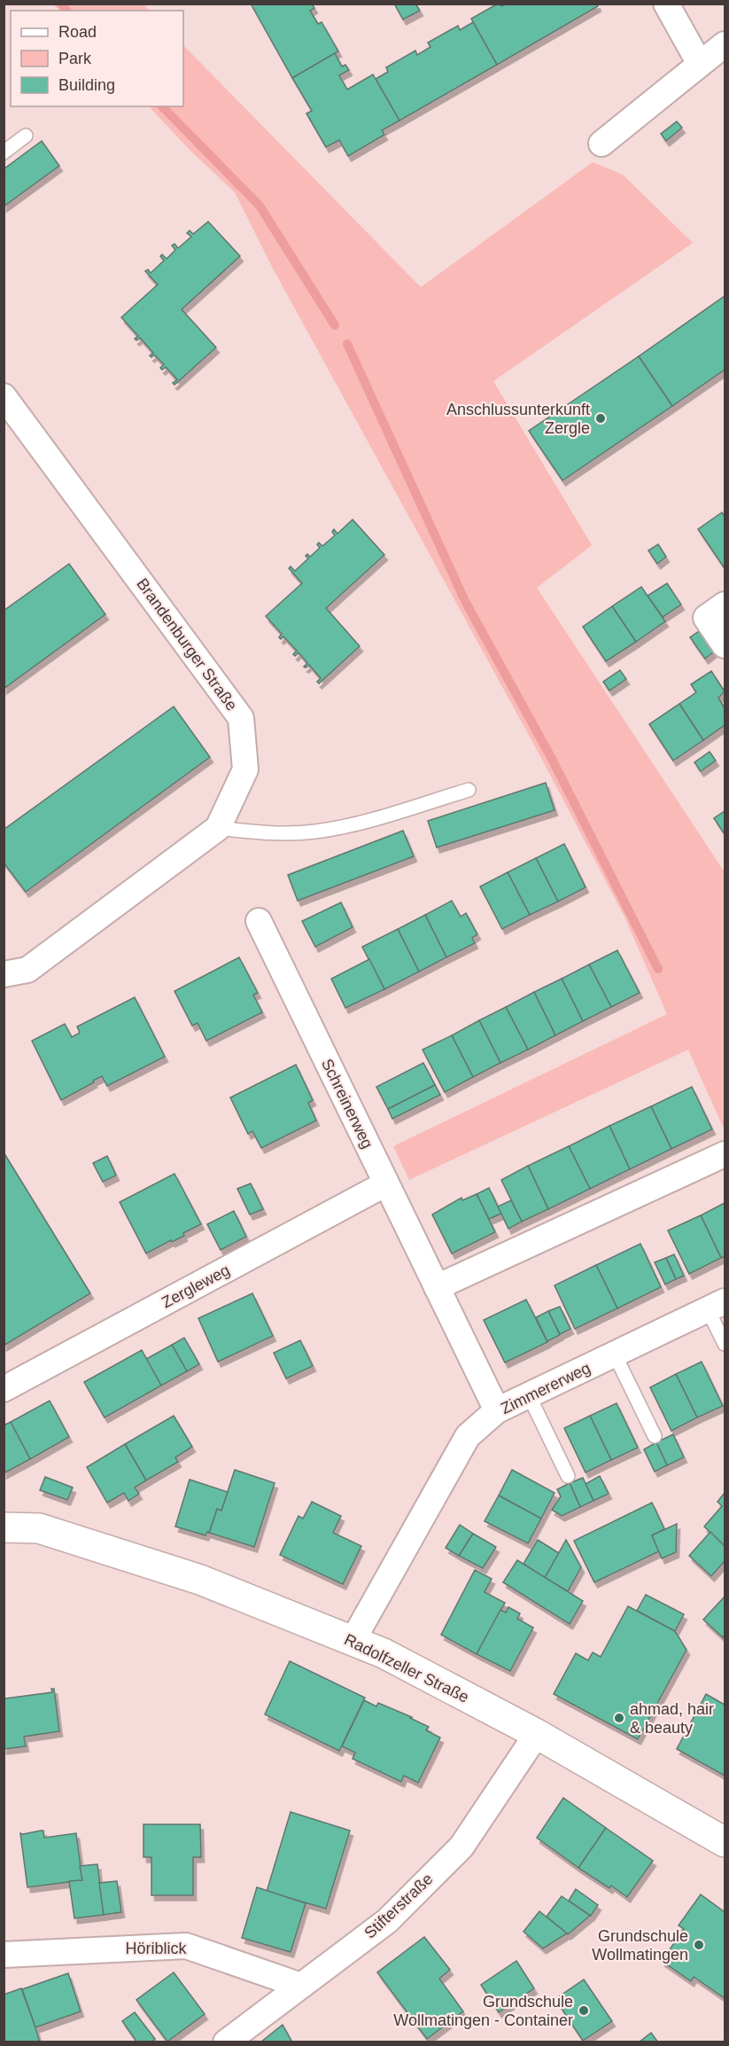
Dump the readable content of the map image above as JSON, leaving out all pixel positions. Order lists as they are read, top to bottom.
{
  "streets": {
    "main road": ["Radolfzeller Straße"],
    "street": [
      "Brandenburger Straße",
      "Schreinerweg",
      "Zergleweg",
      "Zimmererweg",
      "Stifterstraße",
      "Höriblick"
    ]
  },
  "crossings": [
    ["Schreinerweg", "Zergleweg"],
    ["Schreinerweg", "Zimmererweg"],
    ["Zimmererweg", "Radolfzeller Straße"],
    ["Radolfzeller Straße", "Stifterstraße"],
    ["Stifterstraße", "Höriblick"]
  ],
  "places": [
    "Anschlussunterkunft Zergle",
    "ahmad, hair & beauty",
    "Grundschule Wollmatingen",
    "Grundschule Wollmatingen - Container"
  ],
  "legend": ["Road", "Park", "Building"]
}
